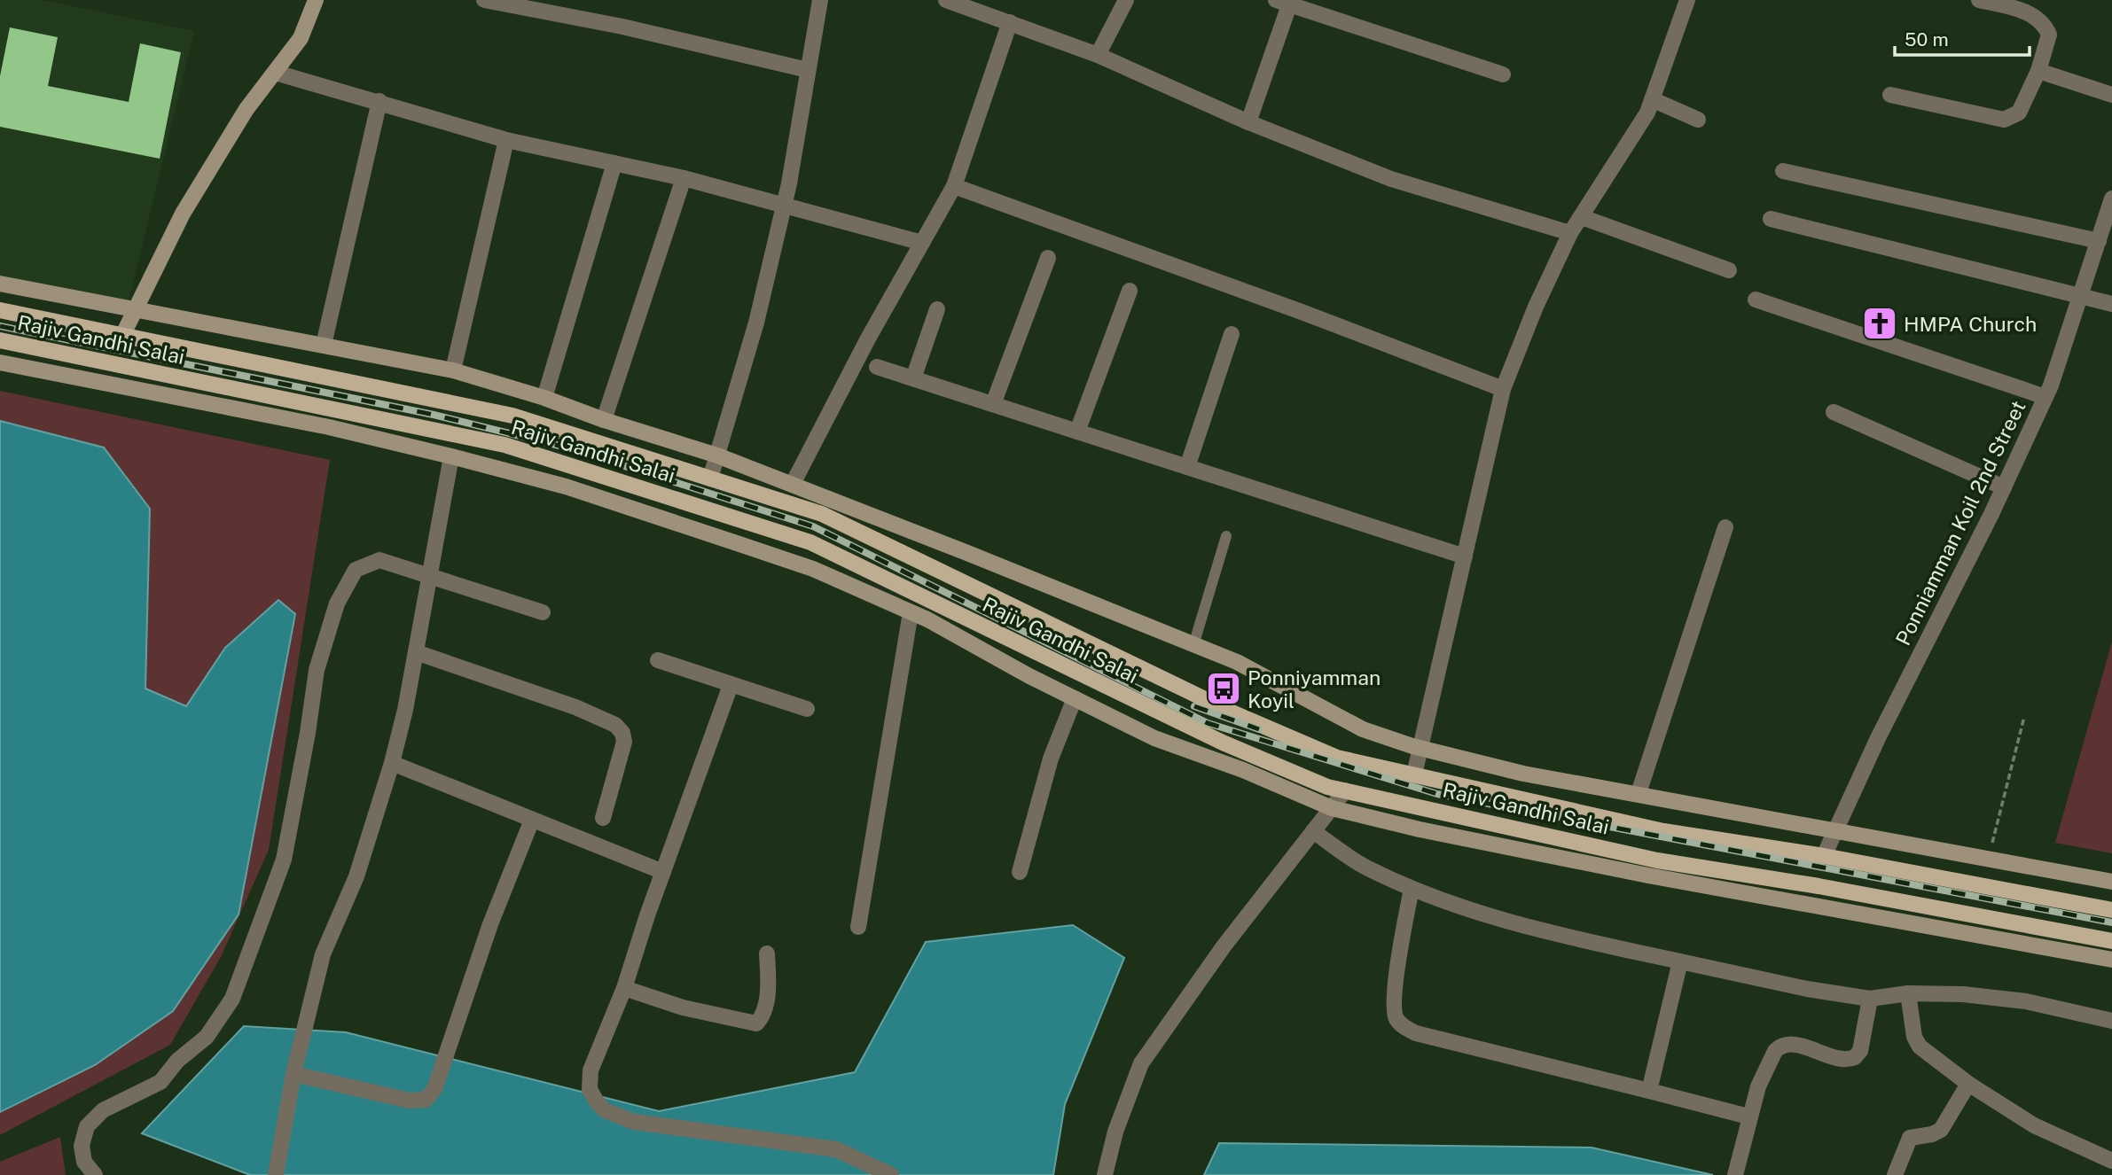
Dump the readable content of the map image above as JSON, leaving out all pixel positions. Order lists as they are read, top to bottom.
{
  "streets": {
    "main road": ["Rajiv Gandhi Salai"],
    "street": ["Ponniamman Koil 2nd Street"]
  },
  "crossings": [
    ["Rajiv Gandhi Salai", "Ponniamman Koil 2nd Street"]
  ],
  "places": {
    "church": ["HMPA Church"],
    "bus stop": ["Ponniyamman Koyil"]
  },
  "scale_bar": "50 m"
}
